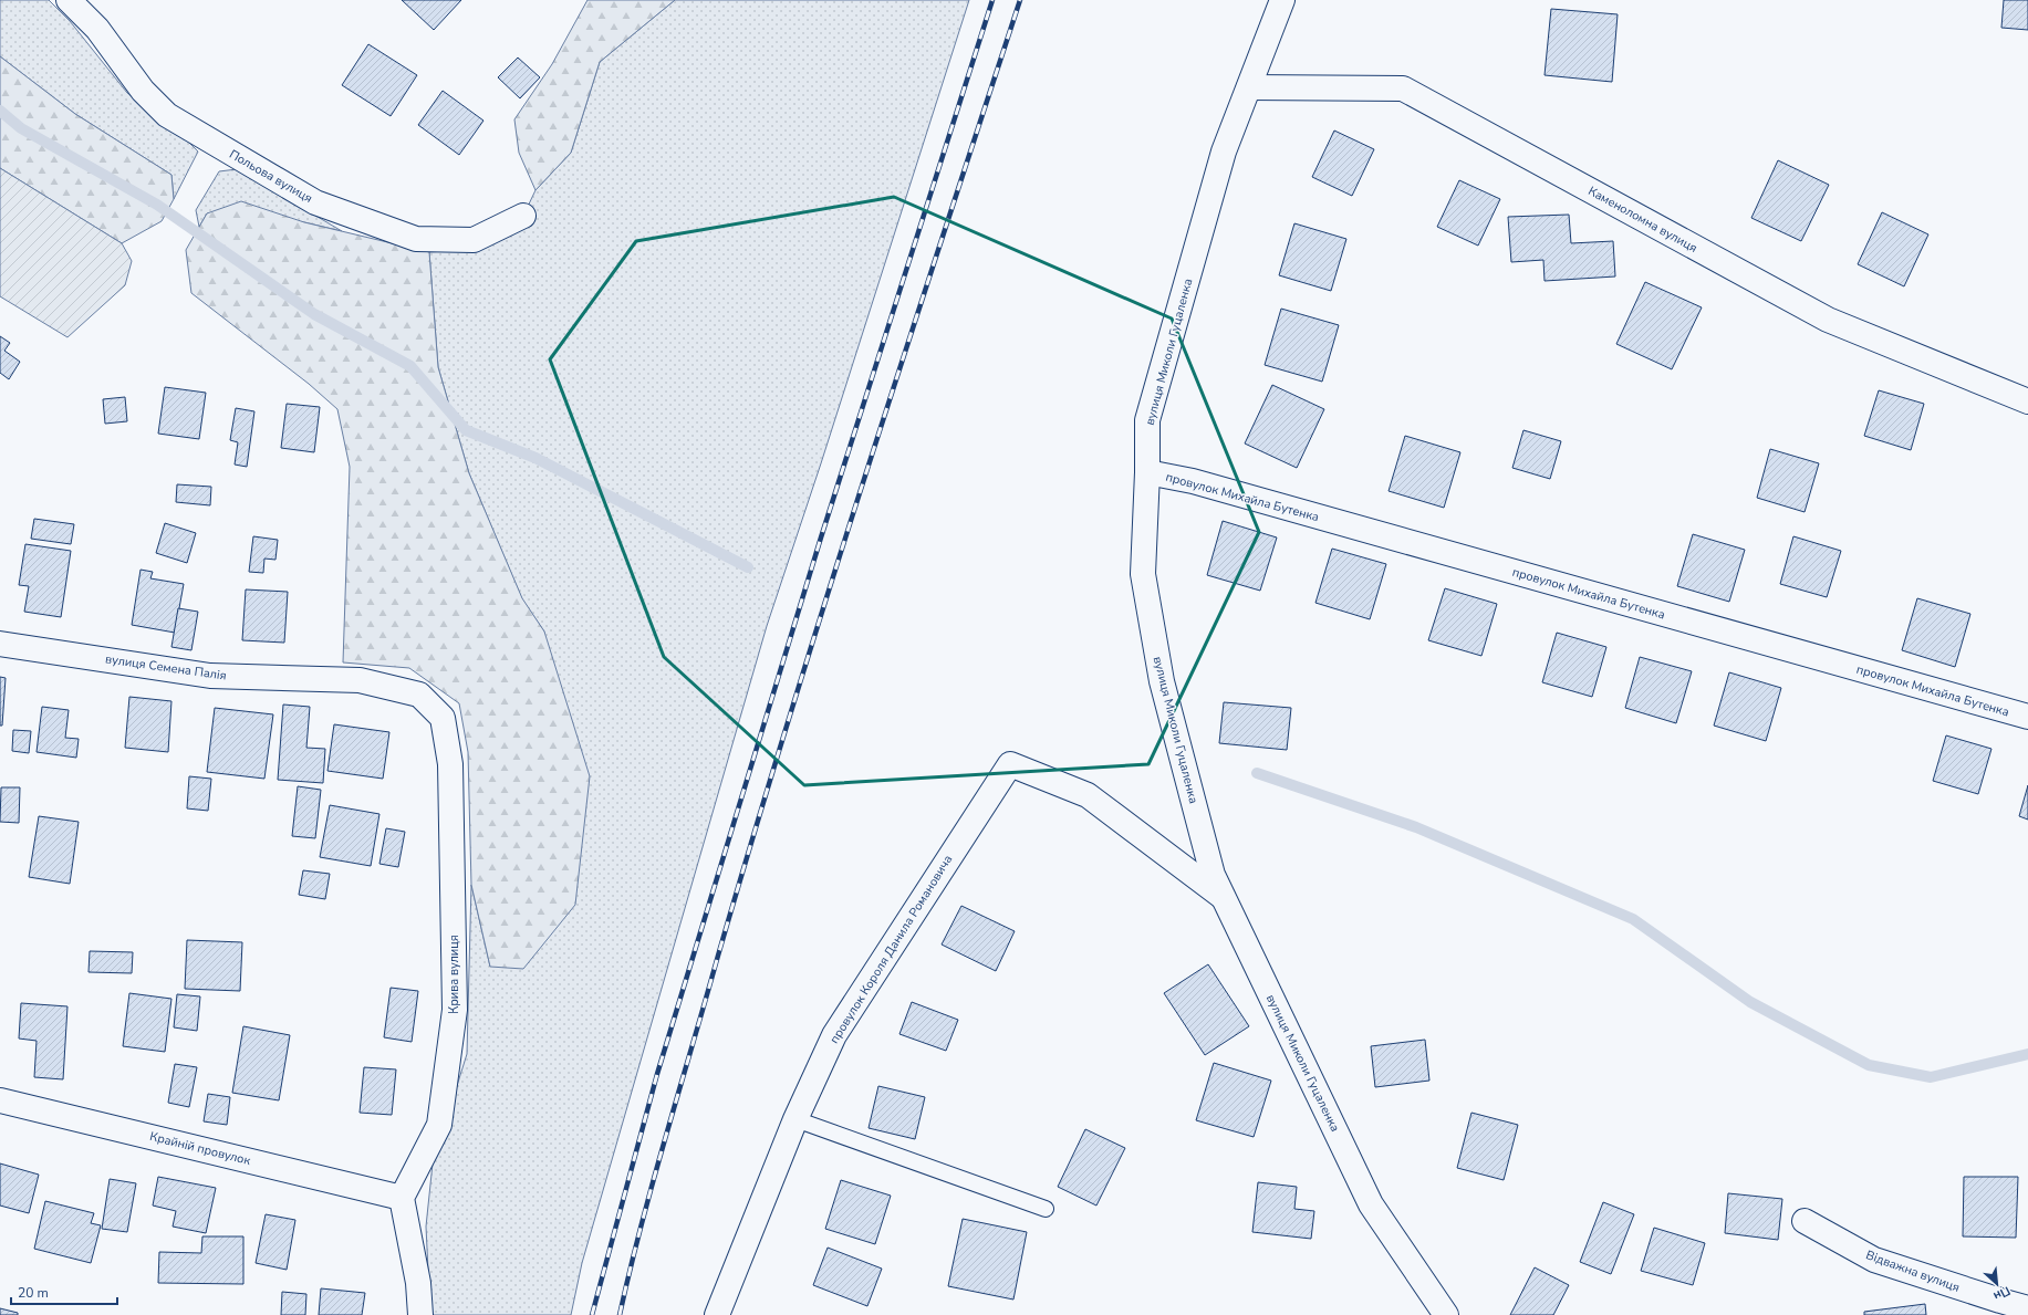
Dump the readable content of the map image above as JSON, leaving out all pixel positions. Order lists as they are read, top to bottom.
{
  "streets": {
    "street": [
      "Польова вулиця",
      "Каменоломна вулиця",
      "вулиця Миколи Гуцаленка",
      "провулок Михайла Бутенка",
      "вулиця Семена Палія",
      "провулок Короля Данила Романовича",
      "Крива вулиця",
      "Крайній провулок",
      "Відважна вулиця"
    ]
  },
  "crossings": [
    ["Каменоломна вулиця", "вулиця Миколи Гуцаленка"],
    ["вулиця Миколи Гуцаленка", "провулок Михайла Бутенка"],
    ["вулиця Миколи Гуцаленка", "провулок Короля Данила Романовича"],
    ["вулиця Семена Палія", "Крива вулиця"],
    ["Крива вулиця", "Крайній провулок"]
  ],
  "scale_bar": "20 m",
  "north": "bottom right"
}
